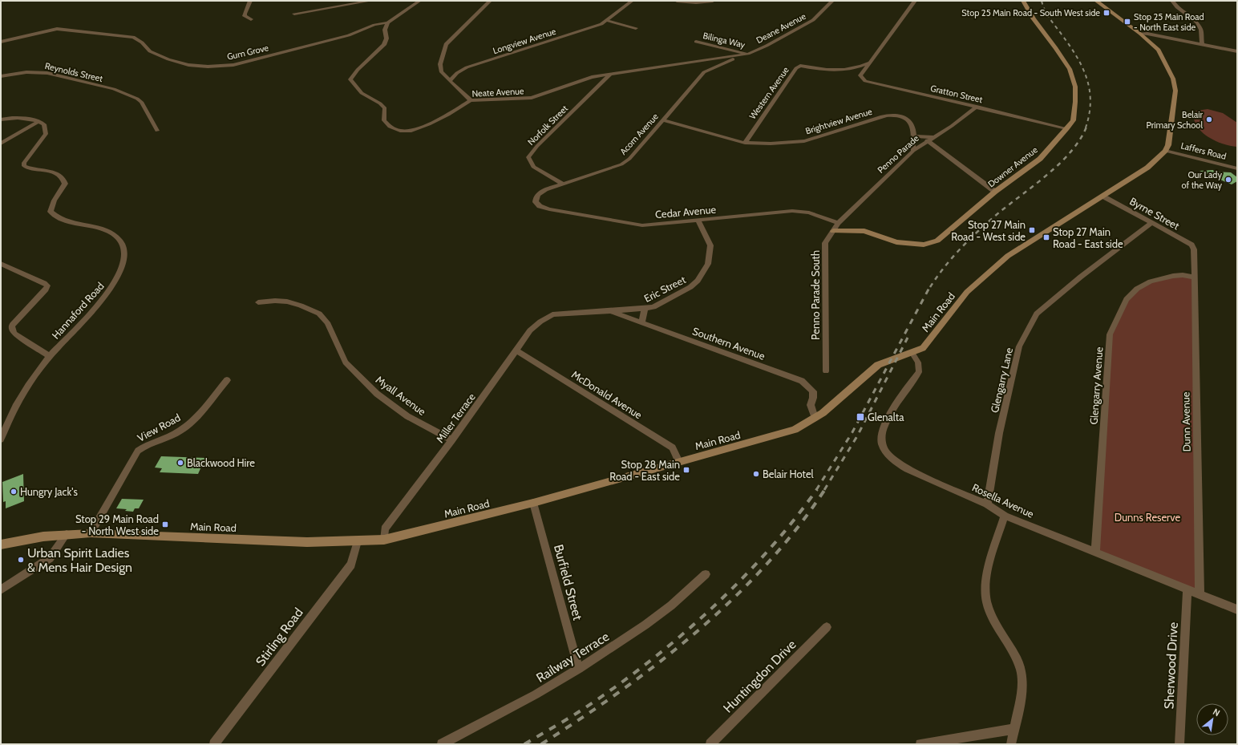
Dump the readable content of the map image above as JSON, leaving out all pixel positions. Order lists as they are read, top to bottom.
{
  "streets": {
    "main road": ["Downer Avenue", "Main Road"],
    "street": [
      "Deane Avenue",
      "Bilinga Way",
      "Longview Avenue",
      "Gum Grove",
      "Reynolds Street",
      "Neate Avenue",
      "Western Avenue",
      "Gratton Street",
      "Brightview Avenue",
      "Norfolk Street",
      "Acorn Avenue",
      "Laffers Road",
      "Penno Parade",
      "Cedar Avenue",
      "Byrne Street",
      "Eric Street",
      "Penno Parade South",
      "Hannaford Road",
      "Southern Avenue",
      "Glengarry Lane",
      "Glengarry Avenue",
      "McDonald Avenue",
      "Myall Avenue",
      "Miller Terrace",
      "Dunn Avenue",
      "View Road",
      "Rosella Avenue",
      "Burfield Street",
      "Stirling Road",
      "Railway Terrace",
      "Sherwood Drive",
      "Huntingdon Drive"
    ]
  },
  "crossings": [
    ["Deane Avenue", "Bilinga Way"],
    ["Deane Avenue", "Neate Avenue"],
    ["Deane Avenue", "Acorn Avenue"],
    ["Bilinga Way", "Neate Avenue"],
    ["Bilinga Way", "Acorn Avenue"],
    ["Gum Grove", "Neate Avenue"],
    ["Neate Avenue", "Norfolk Street"],
    ["Neate Avenue", "Acorn Avenue"],
    ["Western Avenue", "Gratton Street"],
    ["Western Avenue", "Brightview Avenue"],
    ["Gratton Street", "Penno Parade"],
    ["Gratton Street", "Downer Avenue"],
    ["Brightview Avenue", "Acorn Avenue"],
    ["Brightview Avenue", "Penno Parade"],
    ["Norfolk Street", "Acorn Avenue"],
    ["Acorn Avenue", "Cedar Avenue"],
    ["Laffers Road", "Main Road"],
    ["Penno Parade", "Cedar Avenue"],
    ["Penno Parade", "Penno Parade South"],
    ["Downer Avenue", "Penno Parade South"],
    ["Cedar Avenue", "Eric Street"],
    ["Cedar Avenue", "Penno Parade South"],
    ["Byrne Street", "Main Road"],
    ["Byrne Street", "Glengarry Lane"],
    ["Byrne Street", "Dunn Avenue"],
    ["Eric Street", "Southern Avenue"],
    ["Main Road", "Southern Avenue"],
    ["Main Road", "McDonald Avenue"],
    ["Main Road", "Miller Terrace"],
    ["Main Road", "View Road"],
    ["Main Road", "Rosella Avenue"],
    ["Main Road", "Burfield Street"],
    ["Main Road", "Stirling Road"],
    ["Southern Avenue", "Miller Terrace"],
    ["Glengarry Lane", "Rosella Avenue"],
    ["Glengarry Avenue", "Dunn Avenue"],
    ["Glengarry Avenue", "Rosella Avenue"],
    ["McDonald Avenue", "Miller Terrace"],
    ["Myall Avenue", "Miller Terrace"],
    ["Dunn Avenue", "Rosella Avenue"],
    ["Rosella Avenue", "Sherwood Drive"],
    ["Burfield Street", "Railway Terrace"]
  ],
  "parks": ["Dunns Reserve"],
  "places": {
    "transit": [
      "Stop 25 Main Road - South West side",
      "Stop 25 Main Road - North East side",
      "Stop 27 Main Road - West side",
      "Stop 27 Main Road - East side",
      "Glenalta",
      "Stop 28 Main Road - East side",
      "Stop 29 Main Road - North West side"
    ],
    "other": [
      "Belair Primary School",
      "Our Lady of the Way",
      "Blackwood Hire",
      "Belair Hotel",
      "Hungry Jack's",
      "Urban Spirit Ladies & Mens Hair Design"
    ]
  },
  "north": "top right"
}
